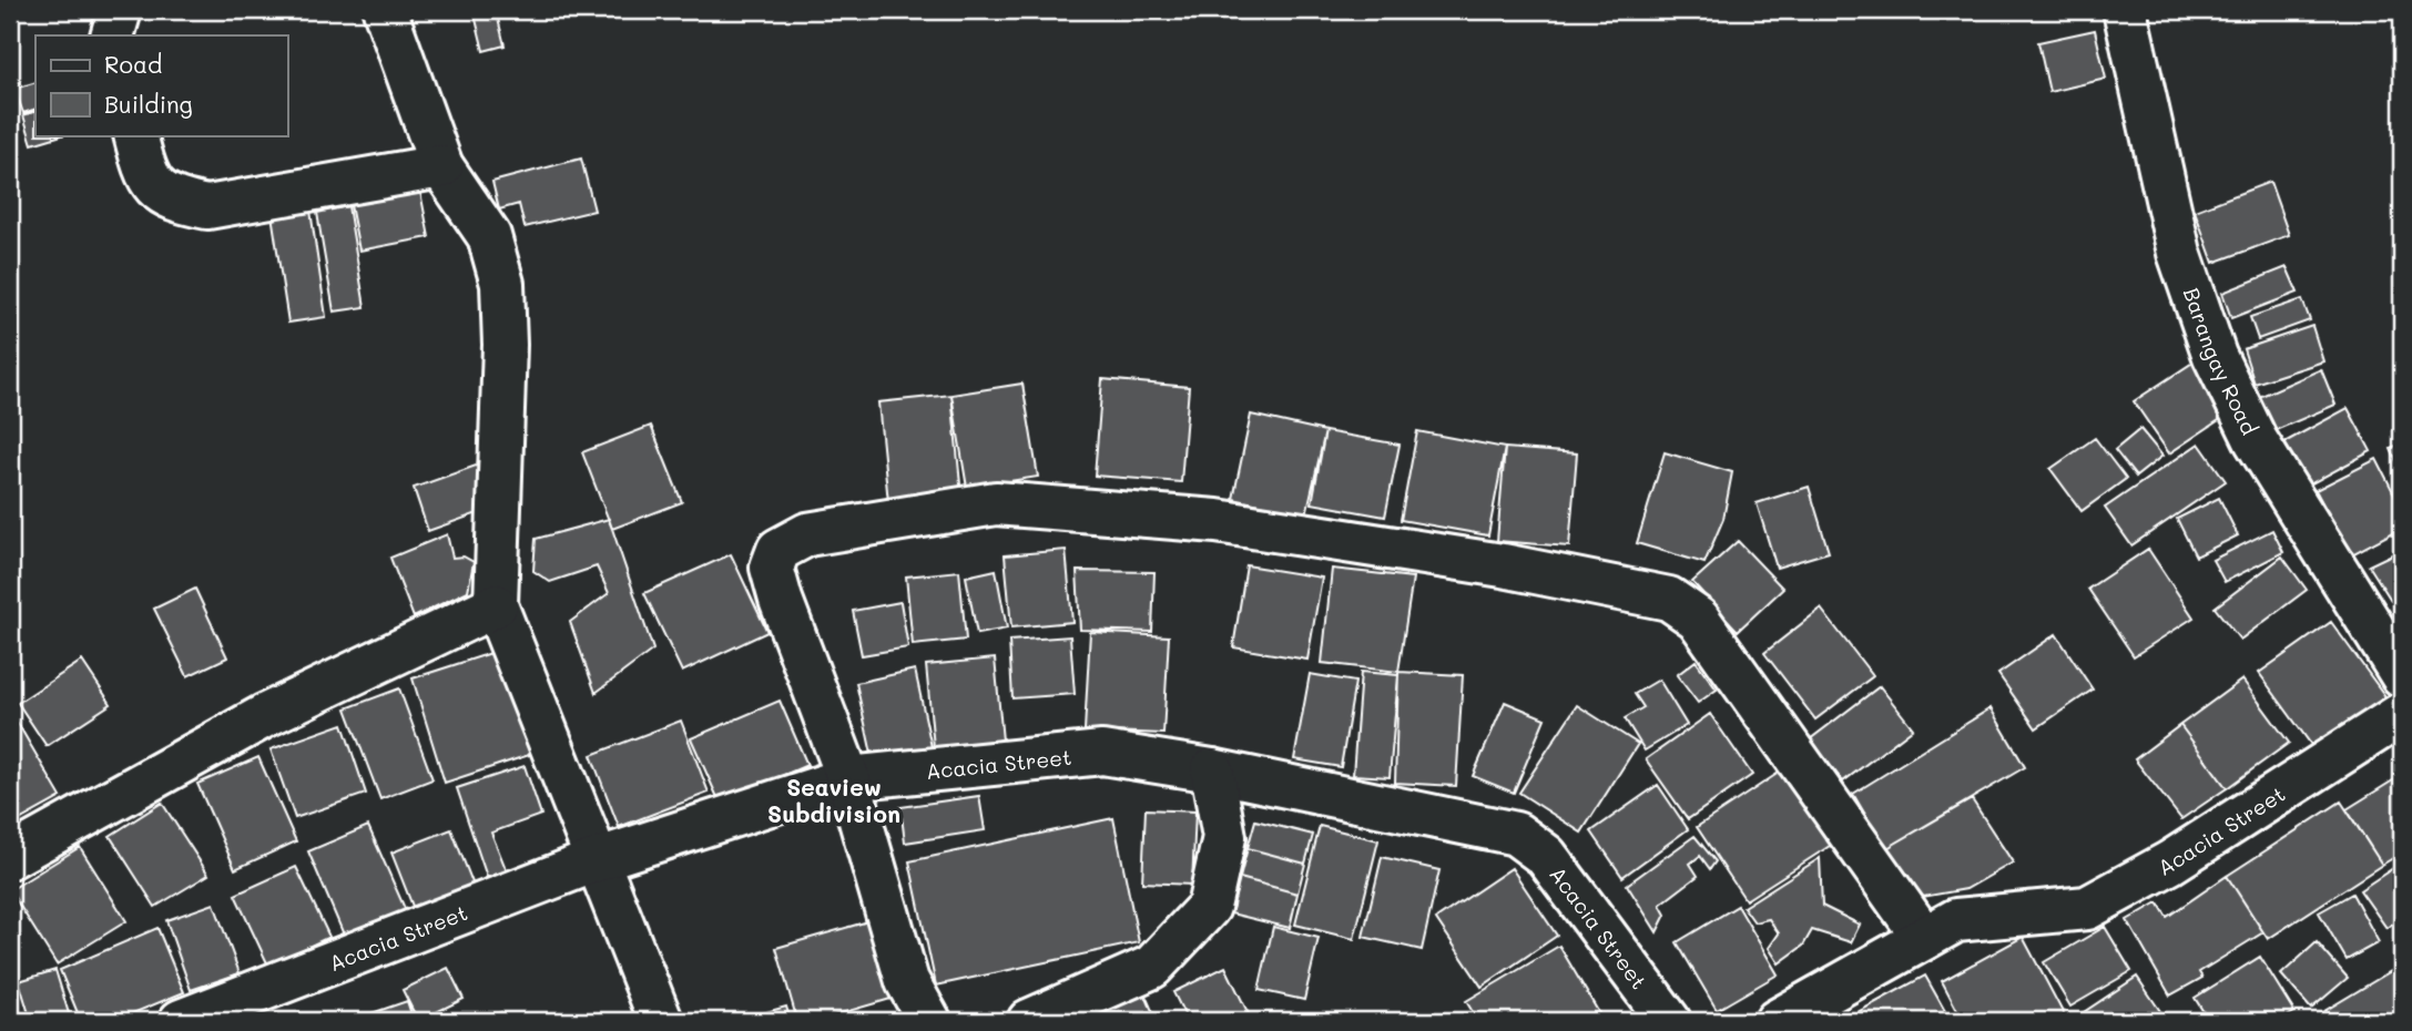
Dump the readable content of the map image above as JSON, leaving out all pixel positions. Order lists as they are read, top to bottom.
{
  "streets": {
    "street": ["Barangay Road", "Acacia Street"]
  },
  "districts": ["Seaview Subdivision"],
  "legend": ["Road", "Building"]
}
